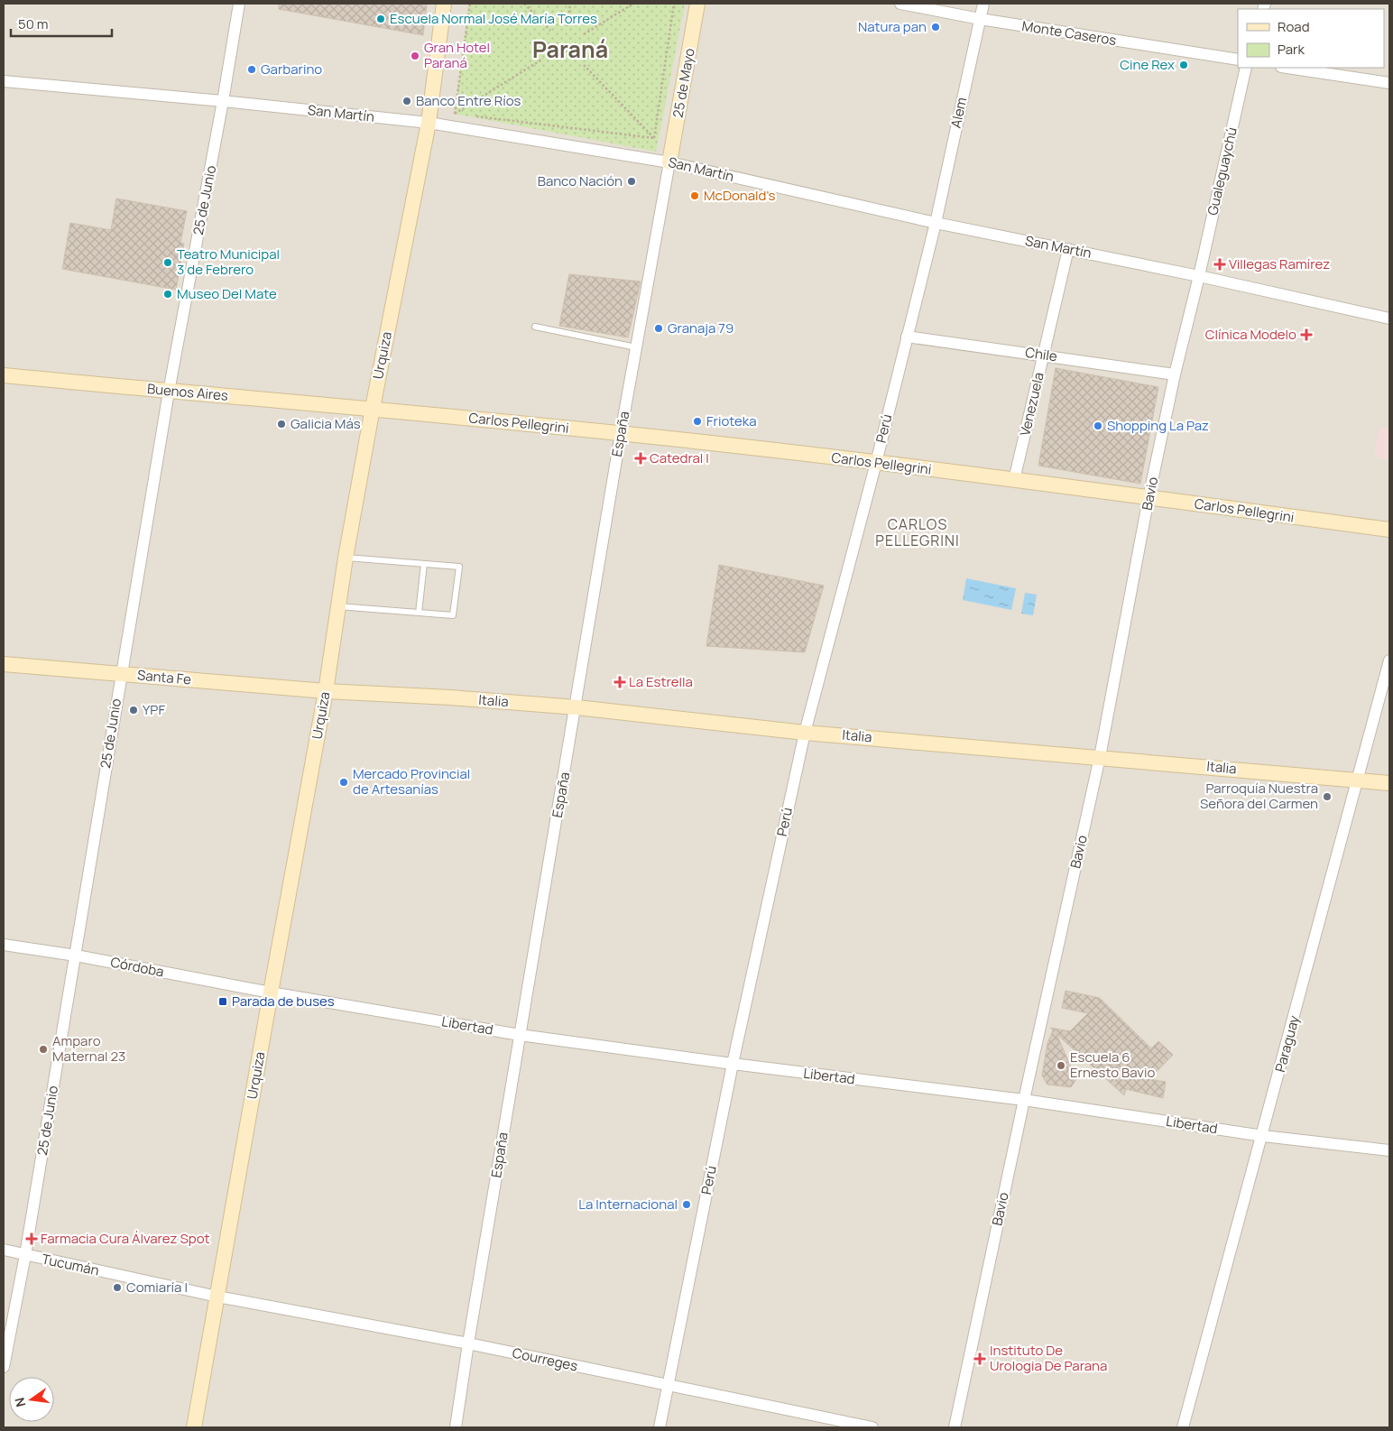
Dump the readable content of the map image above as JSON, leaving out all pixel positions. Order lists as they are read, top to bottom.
{
  "streets": {
    "street": [
      "Monte Caseros",
      "25 de Mayo",
      "Alem",
      "San Martín",
      "Gualeguaychú",
      "25 de Junio",
      "Chile",
      "Urquiza",
      "Buenos Aires",
      "Venezuela",
      "Carlos Pellegrini",
      "Perú",
      "España",
      "Bavio",
      "Santa Fe",
      "Italia",
      "Córdoba",
      "Libertad",
      "Paraguay",
      "Tucumán",
      "Courreges"
    ]
  },
  "crossings": [
    ["Monte Caseros", "Alem"],
    ["25 de Mayo", "San Martín"],
    ["25 de Mayo", "España"],
    ["Alem", "San Martín"],
    ["Alem", "Perú"],
    ["San Martín", "Gualeguaychú"],
    ["San Martín", "25 de Junio"],
    ["San Martín", "Urquiza"],
    ["San Martín", "Venezuela"],
    ["San Martín", "Perú"],
    ["San Martín", "España"],
    ["San Martín", "Bavio"],
    ["Gualeguaychú", "Bavio"],
    ["25 de Junio", "Buenos Aires"],
    ["25 de Junio", "Santa Fe"],
    ["25 de Junio", "Córdoba"],
    ["25 de Junio", "Tucumán"],
    ["Chile", "Venezuela"],
    ["Chile", "Perú"],
    ["Chile", "Bavio"],
    ["Urquiza", "Buenos Aires"],
    ["Urquiza", "Carlos Pellegrini"],
    ["Urquiza", "Santa Fe"],
    ["Urquiza", "Italia"],
    ["Urquiza", "Córdoba"],
    ["Urquiza", "Libertad"],
    ["Urquiza", "Tucumán"],
    ["Urquiza", "Courreges"],
    ["Buenos Aires", "Carlos Pellegrini"],
    ["Venezuela", "Carlos Pellegrini"],
    ["Carlos Pellegrini", "Perú"],
    ["Carlos Pellegrini", "España"],
    ["Carlos Pellegrini", "Bavio"],
    ["Perú", "Italia"],
    ["Perú", "Libertad"],
    ["Perú", "Courreges"],
    ["España", "Italia"],
    ["España", "Libertad"],
    ["España", "Courreges"],
    ["Bavio", "Italia"],
    ["Bavio", "Libertad"],
    ["Santa Fe", "Italia"],
    ["Italia", "Paraguay"],
    ["Córdoba", "Libertad"],
    ["Libertad", "Paraguay"],
    ["Tucumán", "Courreges"]
  ],
  "districts": ["Paraná", "CARLOS PELLEGRINI"],
  "places": {
    "other": [
      "Escuela Normal José María Torres",
      "Natura pan",
      "Gran Hotel Paraná",
      "Cine Rex",
      "Garbarino",
      "Banco Entre Ríos",
      "Banco Nación",
      "McDonald's",
      "Teatro Municipal 3 de Febrero",
      "Museo Del Mate",
      "Granaja 79",
      "Frioteka",
      "Galicia Más",
      "Shopping La Paz",
      "YPF",
      "Mercado Provincial de Artesanías",
      "Parroquía Nuestra Señora del Carmen",
      "Amparo Maternal 23",
      "Escuela 6 Ernesto Bavio",
      "La Internacional",
      "Comiaría I"
    ],
    "health": [
      "Villegas Ramírez",
      "Clínica Modelo",
      "Catedral I",
      "La Estrella",
      "Farmacia Cura Álvarez Spot",
      "Instituto De Urologia De Parana"
    ],
    "transit": ["Parada de buses"]
  },
  "legend": ["Road", "Park"],
  "scale_bar": "50 m",
  "north": "left"
}
